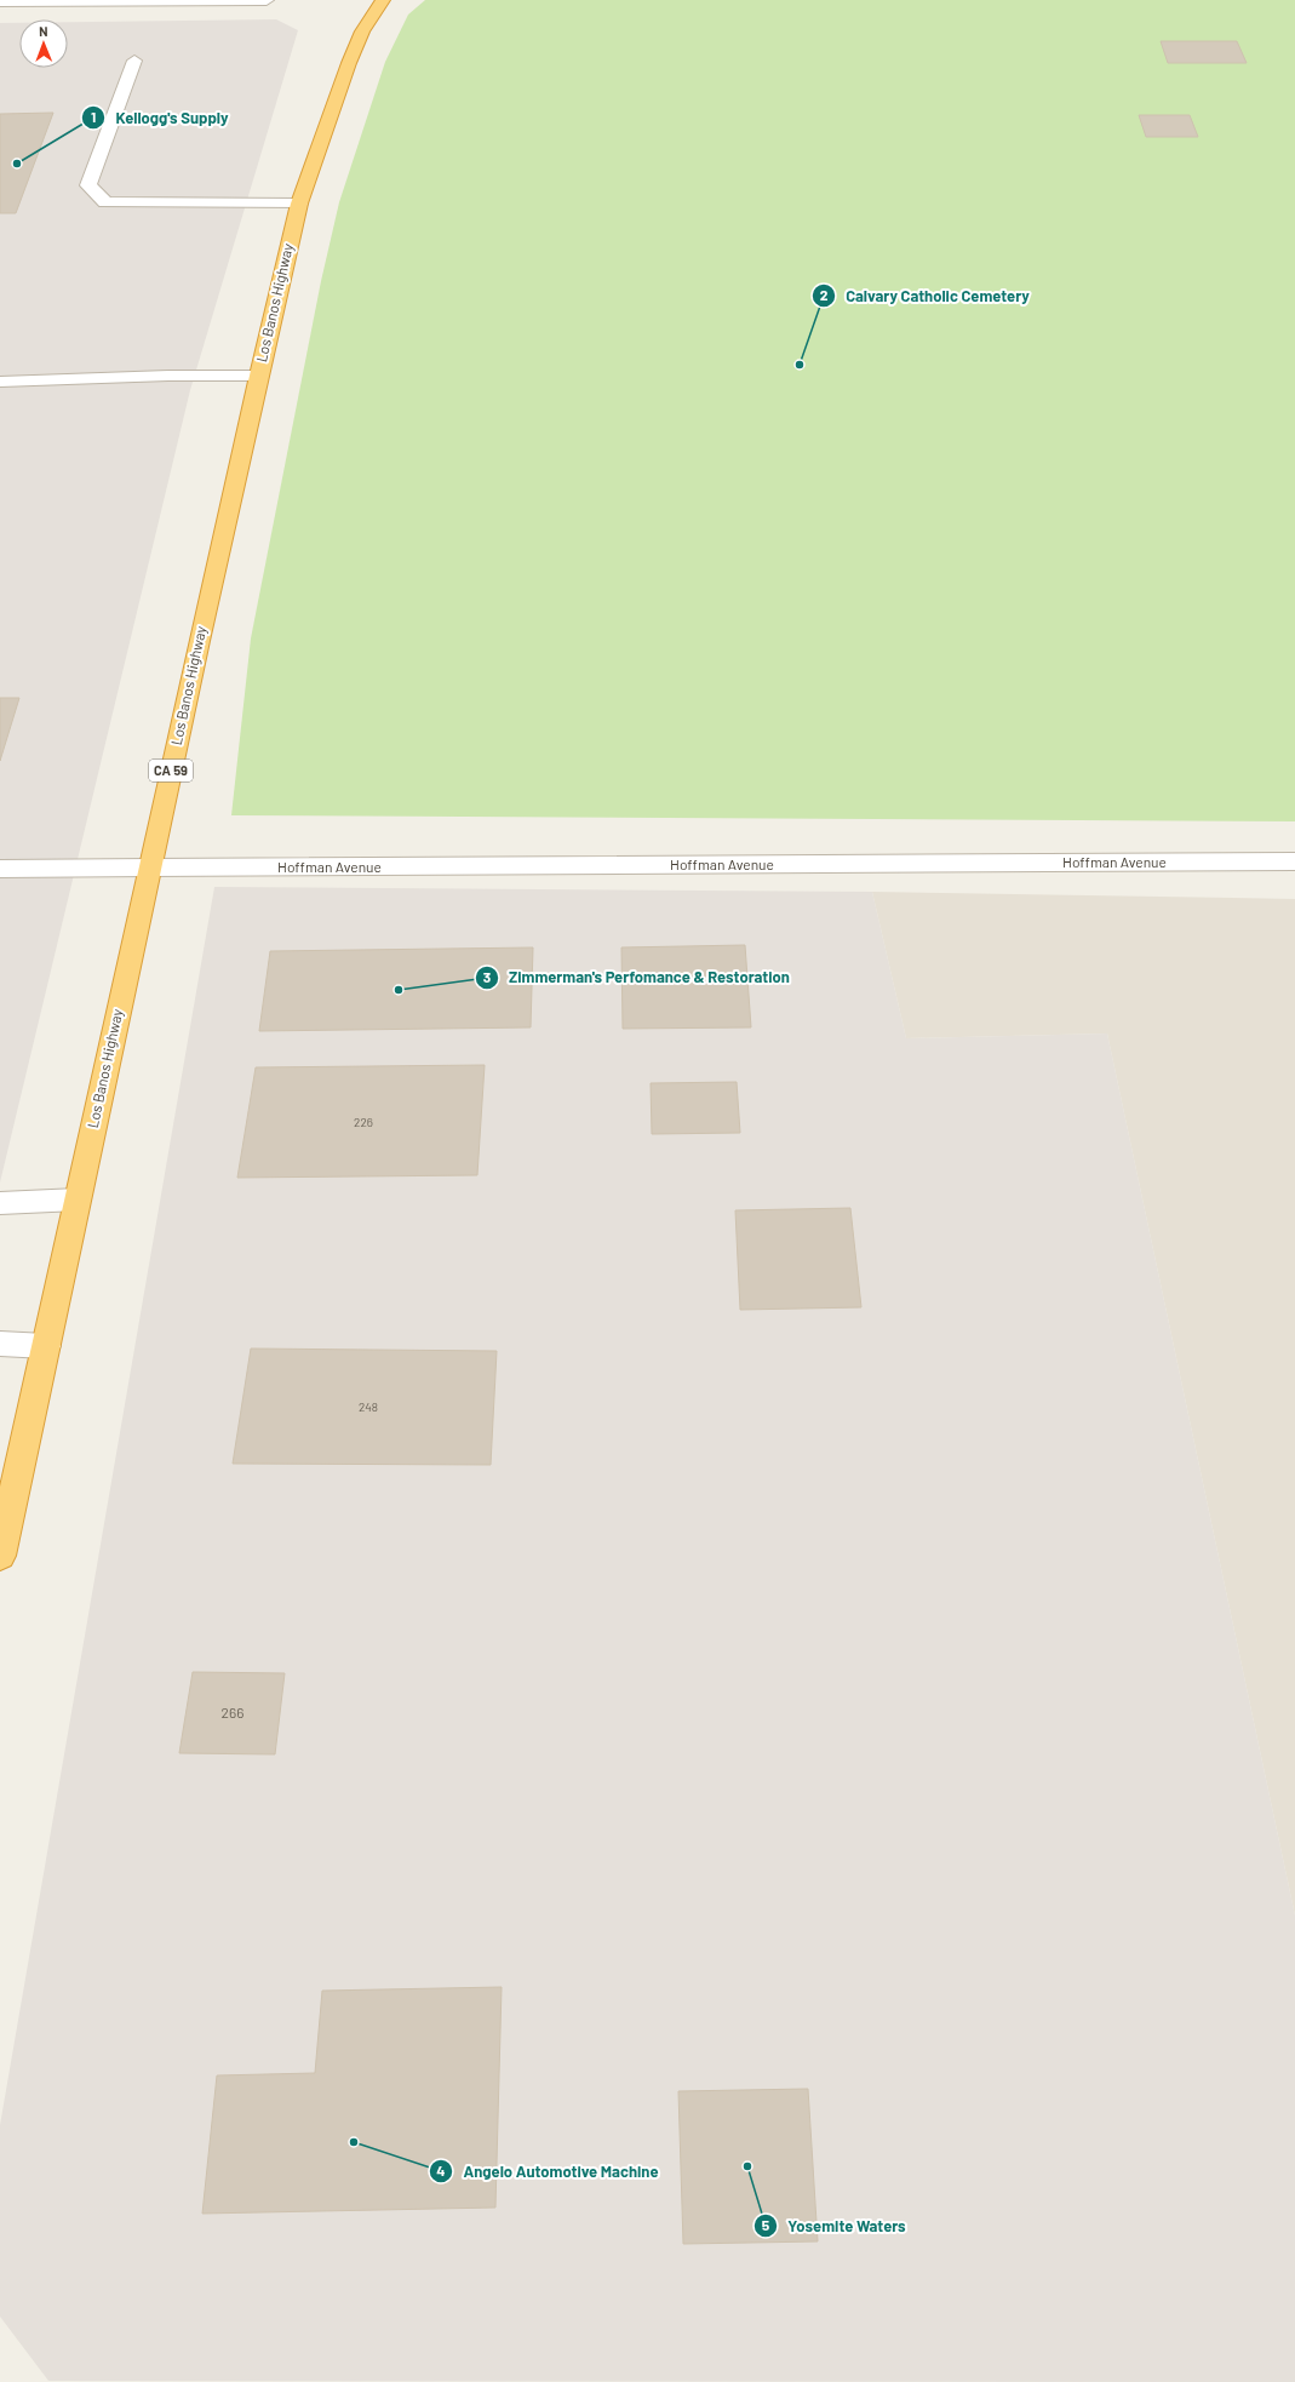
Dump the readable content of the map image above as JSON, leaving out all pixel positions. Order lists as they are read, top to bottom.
{
  "streets": {
    "highway": ["Los Banos Highway", "CA 59"],
    "street": ["Hoffman Avenue"]
  },
  "crossings": [
    ["Los Banos Highway", "Hoffman Avenue"]
  ],
  "places": [
    "Kellogg's Supply",
    "Calvary Catholic Cemetery",
    "Zimmerman's Perfomance & Restoration",
    "Angelo Automotive Machine",
    "Yosemite Waters"
  ],
  "house_numbers": ["226", "248", "266"],
  "north": "top"
}
